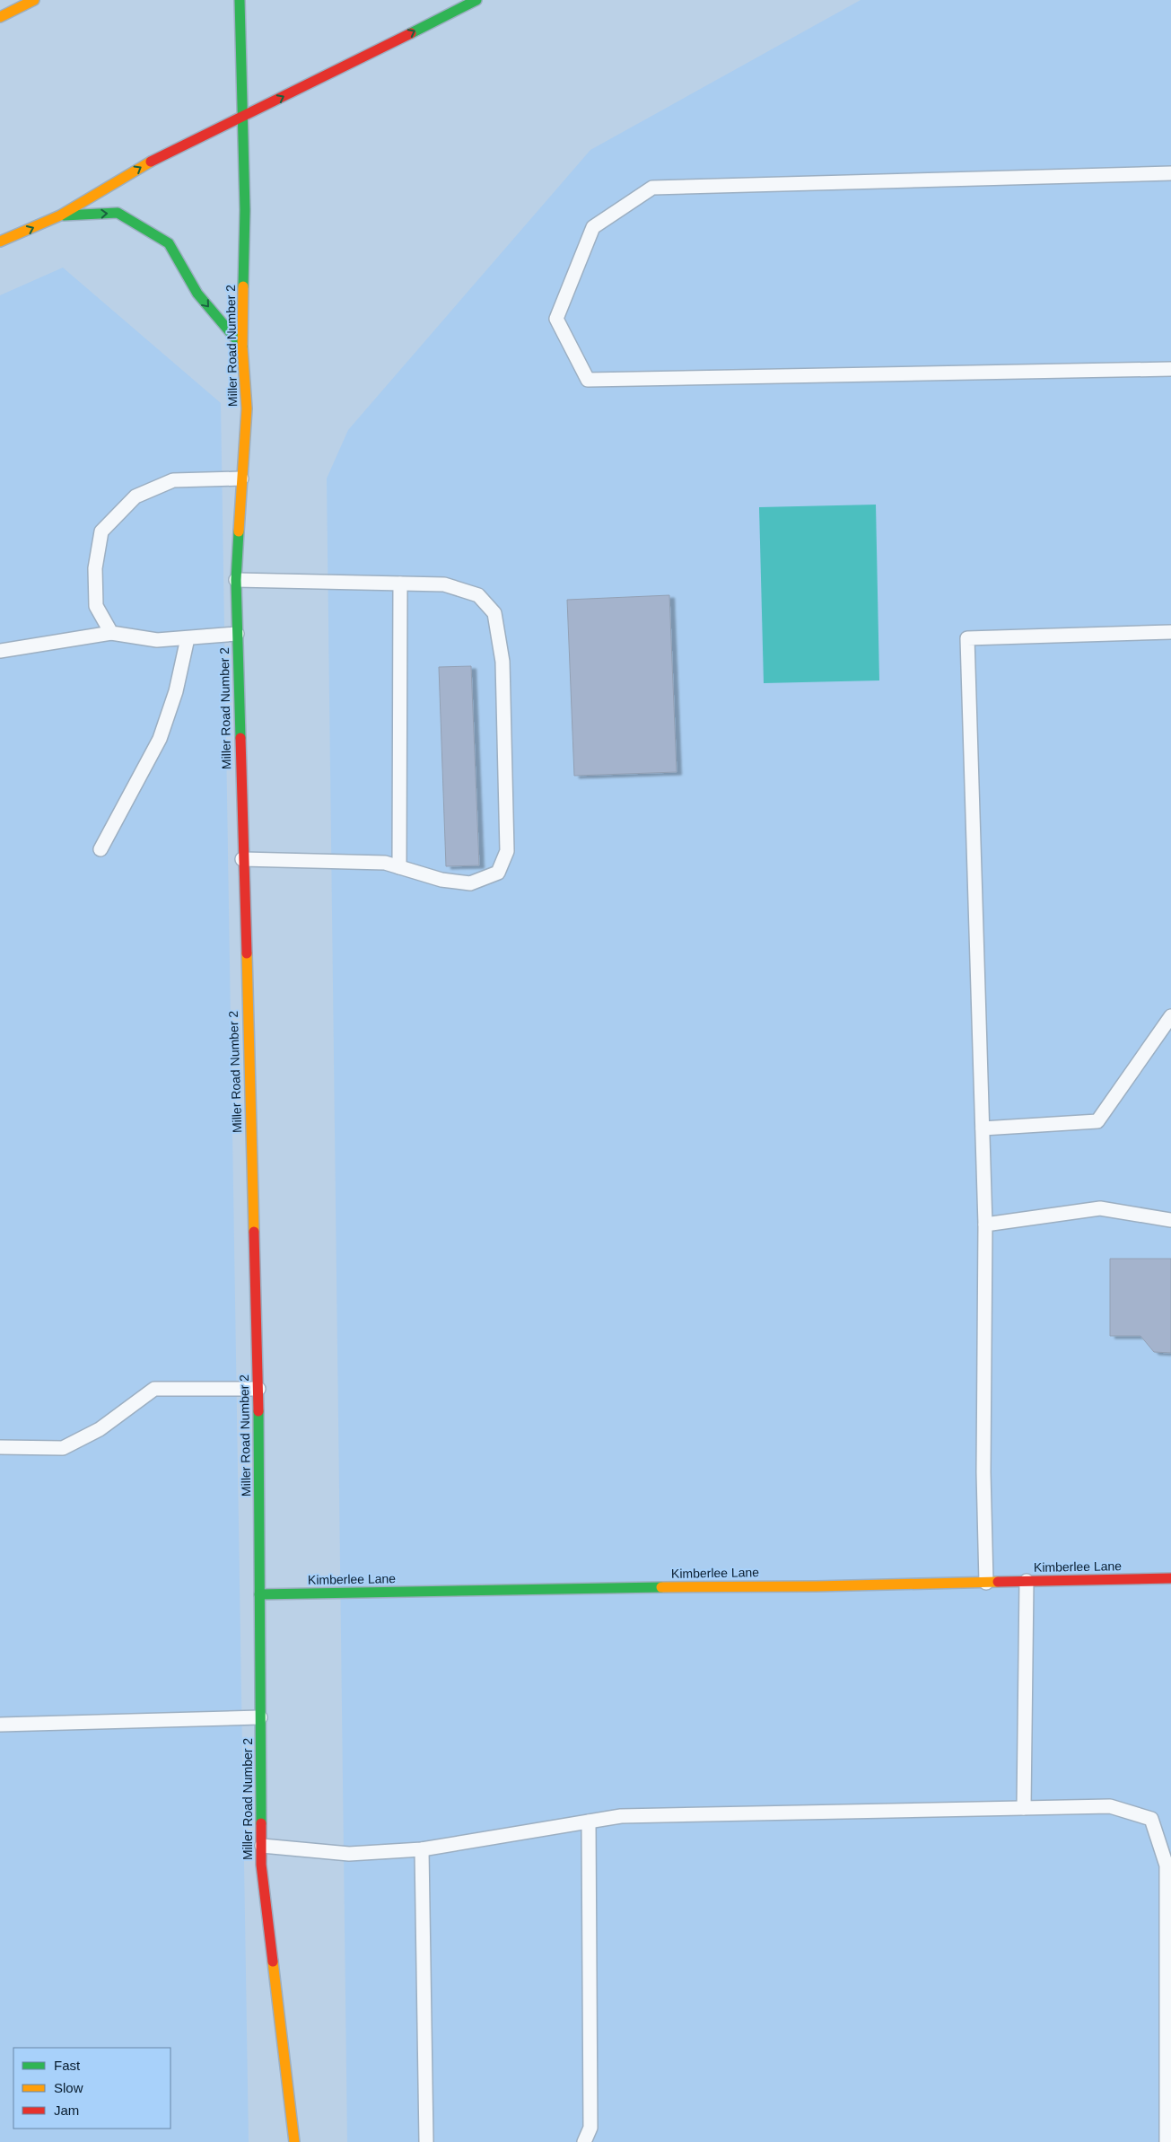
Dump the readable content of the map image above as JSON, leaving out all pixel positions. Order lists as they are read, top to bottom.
{
  "streets": {
    "main road": ["Miller Road Number 2", "Kimberlee Lane"]
  },
  "crossings": [
    ["Miller Road Number 2", "Kimberlee Lane"]
  ],
  "legend": ["Fast", "Slow", "Jam"]
}
